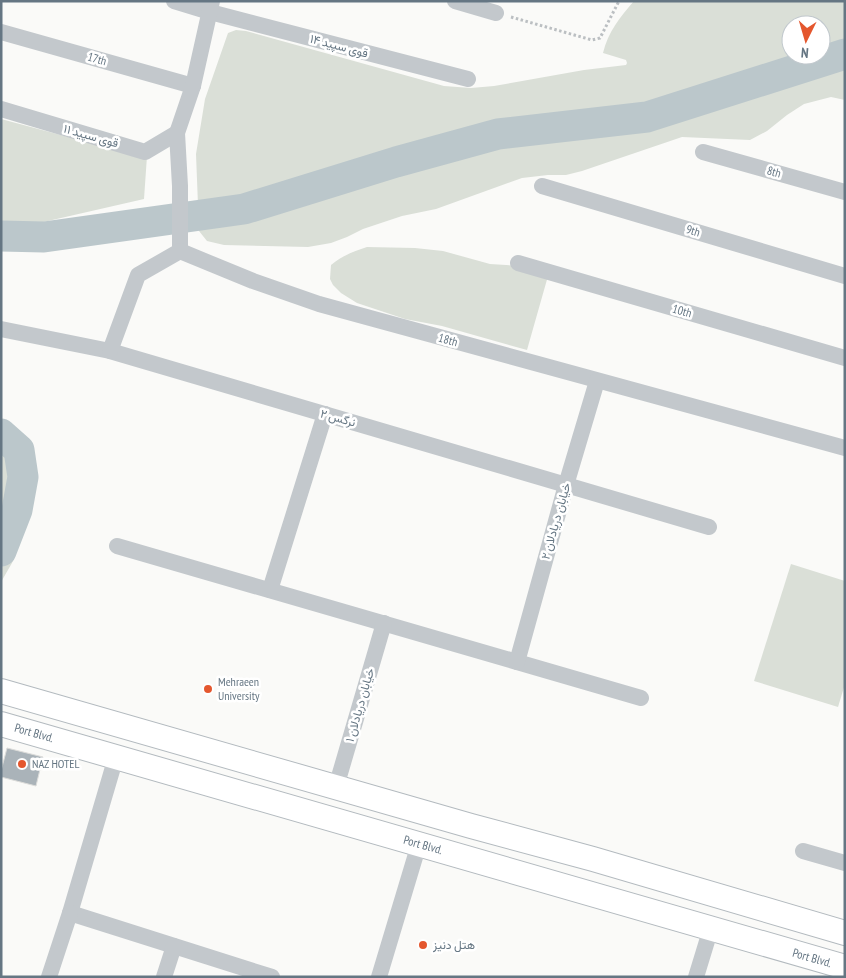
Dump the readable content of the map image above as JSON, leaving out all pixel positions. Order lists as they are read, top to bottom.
{
  "streets": {
    "main road": ["Port Blvd."],
    "street": [
      "قوی سپید ۱۴",
      "17th",
      "قوی سپید ۱۱",
      "8th",
      "9th",
      "10th",
      "18th",
      "نرگس ۲",
      "خیابان دریادلان ۲",
      "خیابان دریادلان ۱"
    ]
  },
  "crossings": [
    ["18th", "خیابان دریادلان ۲"],
    ["نرگس ۲", "خیابان دریادلان ۲"]
  ],
  "places": ["Mehraeen University", "NAZ HOTEL", "هتل دنیز"],
  "north": "bottom"
}
